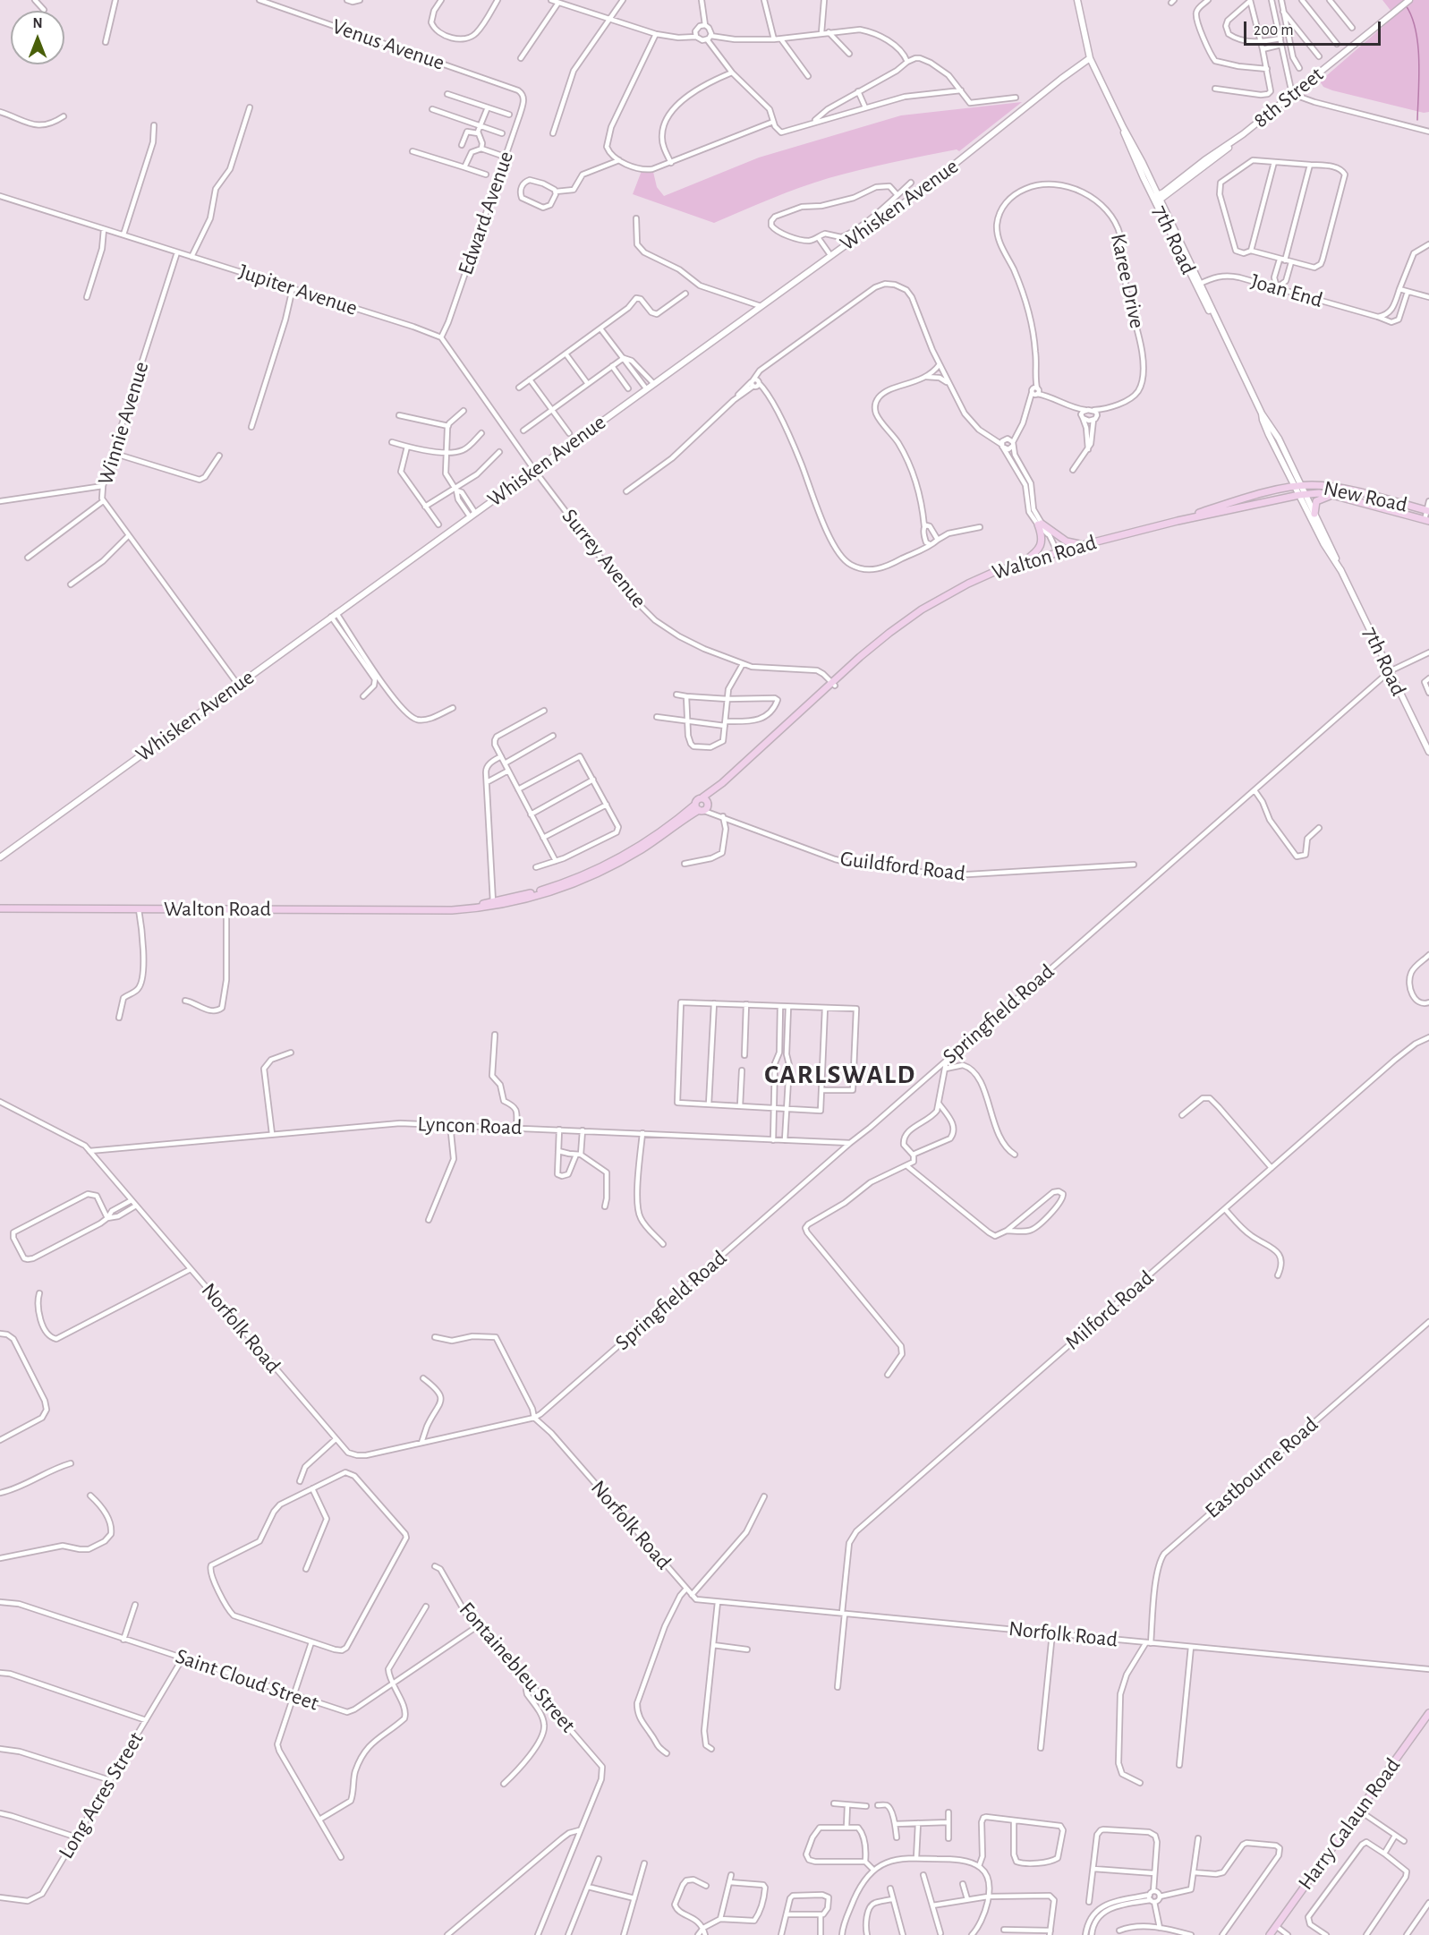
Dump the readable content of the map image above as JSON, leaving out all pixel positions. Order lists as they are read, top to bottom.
{
  "streets": {
    "main road": ["New Road", "Walton Road", "Harry Galaun Road"],
    "street": [
      "Venus Avenue",
      "8th Street",
      "Whisken Avenue",
      "Edward Avenue",
      "7th Road",
      "Karee Drive",
      "Jupiter Avenue",
      "Joan End",
      "Winnie Avenue",
      "Surrey Avenue",
      "Guildford Road",
      "Springfield Road",
      "Lyncon Road",
      "Milford Road",
      "Norfolk Road",
      "Eastbourne Road",
      "Fontainebleu Street",
      "Saint Cloud Street",
      "Long Acres Street"
    ]
  },
  "crossings": [
    ["Venus Avenue", "Edward Avenue"],
    ["8th Street", "7th Road"],
    ["Whisken Avenue", "7th Road"],
    ["Whisken Avenue", "Winnie Avenue"],
    ["Whisken Avenue", "Surrey Avenue"],
    ["Edward Avenue", "Jupiter Avenue"],
    ["7th Road", "Joan End"],
    ["7th Road", "New Road"],
    ["7th Road", "Walton Road"],
    ["7th Road", "Springfield Road"],
    ["Jupiter Avenue", "Winnie Avenue"],
    ["New Road", "Walton Road"],
    ["Walton Road", "Surrey Avenue"],
    ["Walton Road", "Guildford Road"],
    ["Springfield Road", "Lyncon Road"],
    ["Springfield Road", "Norfolk Road"],
    ["Lyncon Road", "Norfolk Road"],
    ["Milford Road", "Norfolk Road"],
    ["Norfolk Road", "Eastbourne Road"],
    ["Fontainebleu Street", "Saint Cloud Street"],
    ["Saint Cloud Street", "Long Acres Street"]
  ],
  "districts": ["CARLSWALD"],
  "scale_bar": "200 m",
  "north": "top"
}
